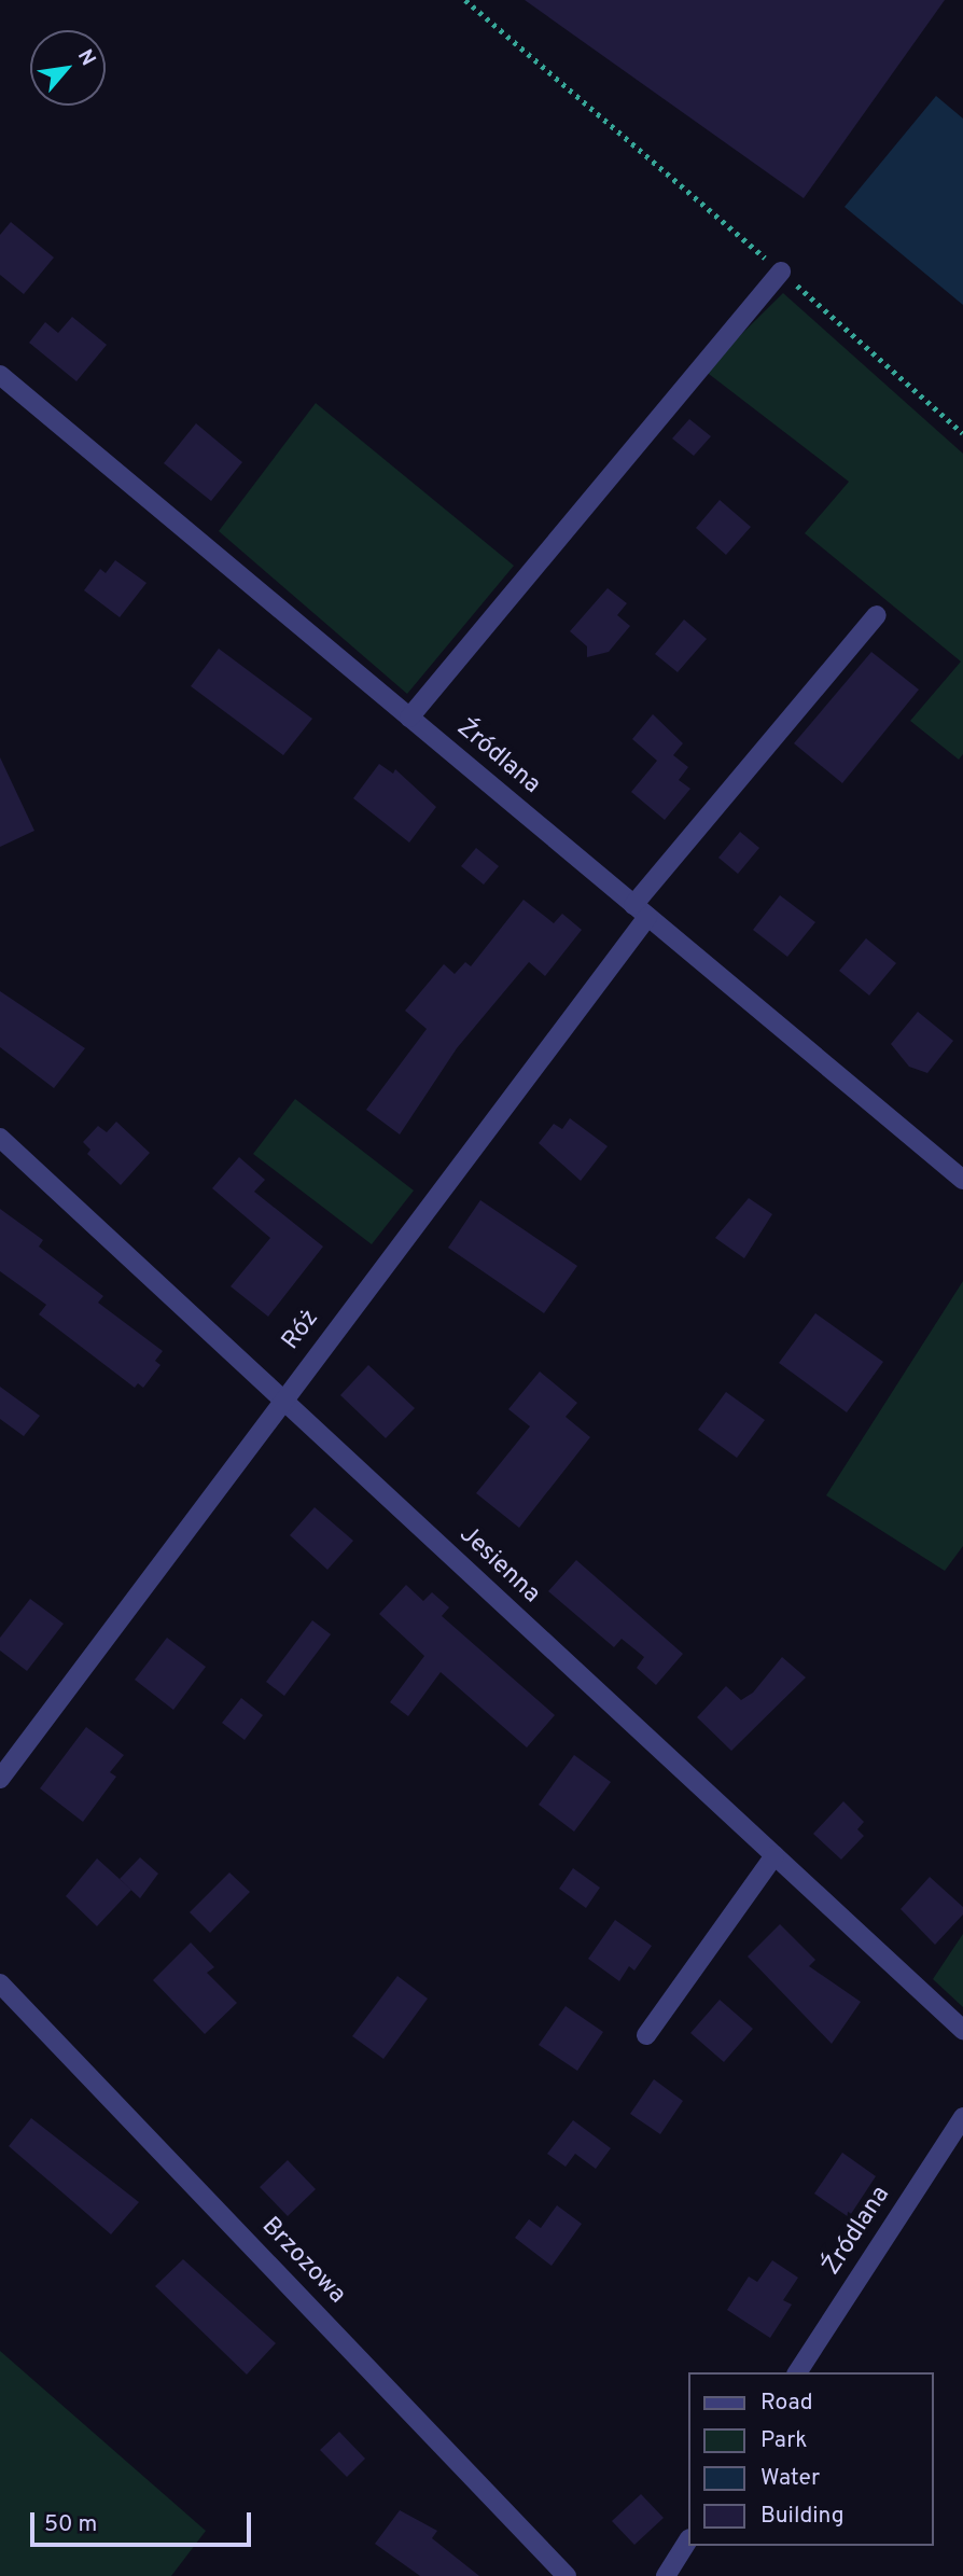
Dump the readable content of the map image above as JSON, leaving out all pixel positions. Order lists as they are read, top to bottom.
{
  "streets": {
    "street": [
      "Źródlana",
      "Róż",
      "Jesienna",
      "Brzozowa"
    ]
  },
  "crossings": [
    ["Źródlana", "Róż"],
    ["Róż", "Jesienna"]
  ],
  "legend": [
    "Road",
    "Park",
    "Water",
    "Building"
  ],
  "scale_bar": "50 m",
  "north": "top right"
}
